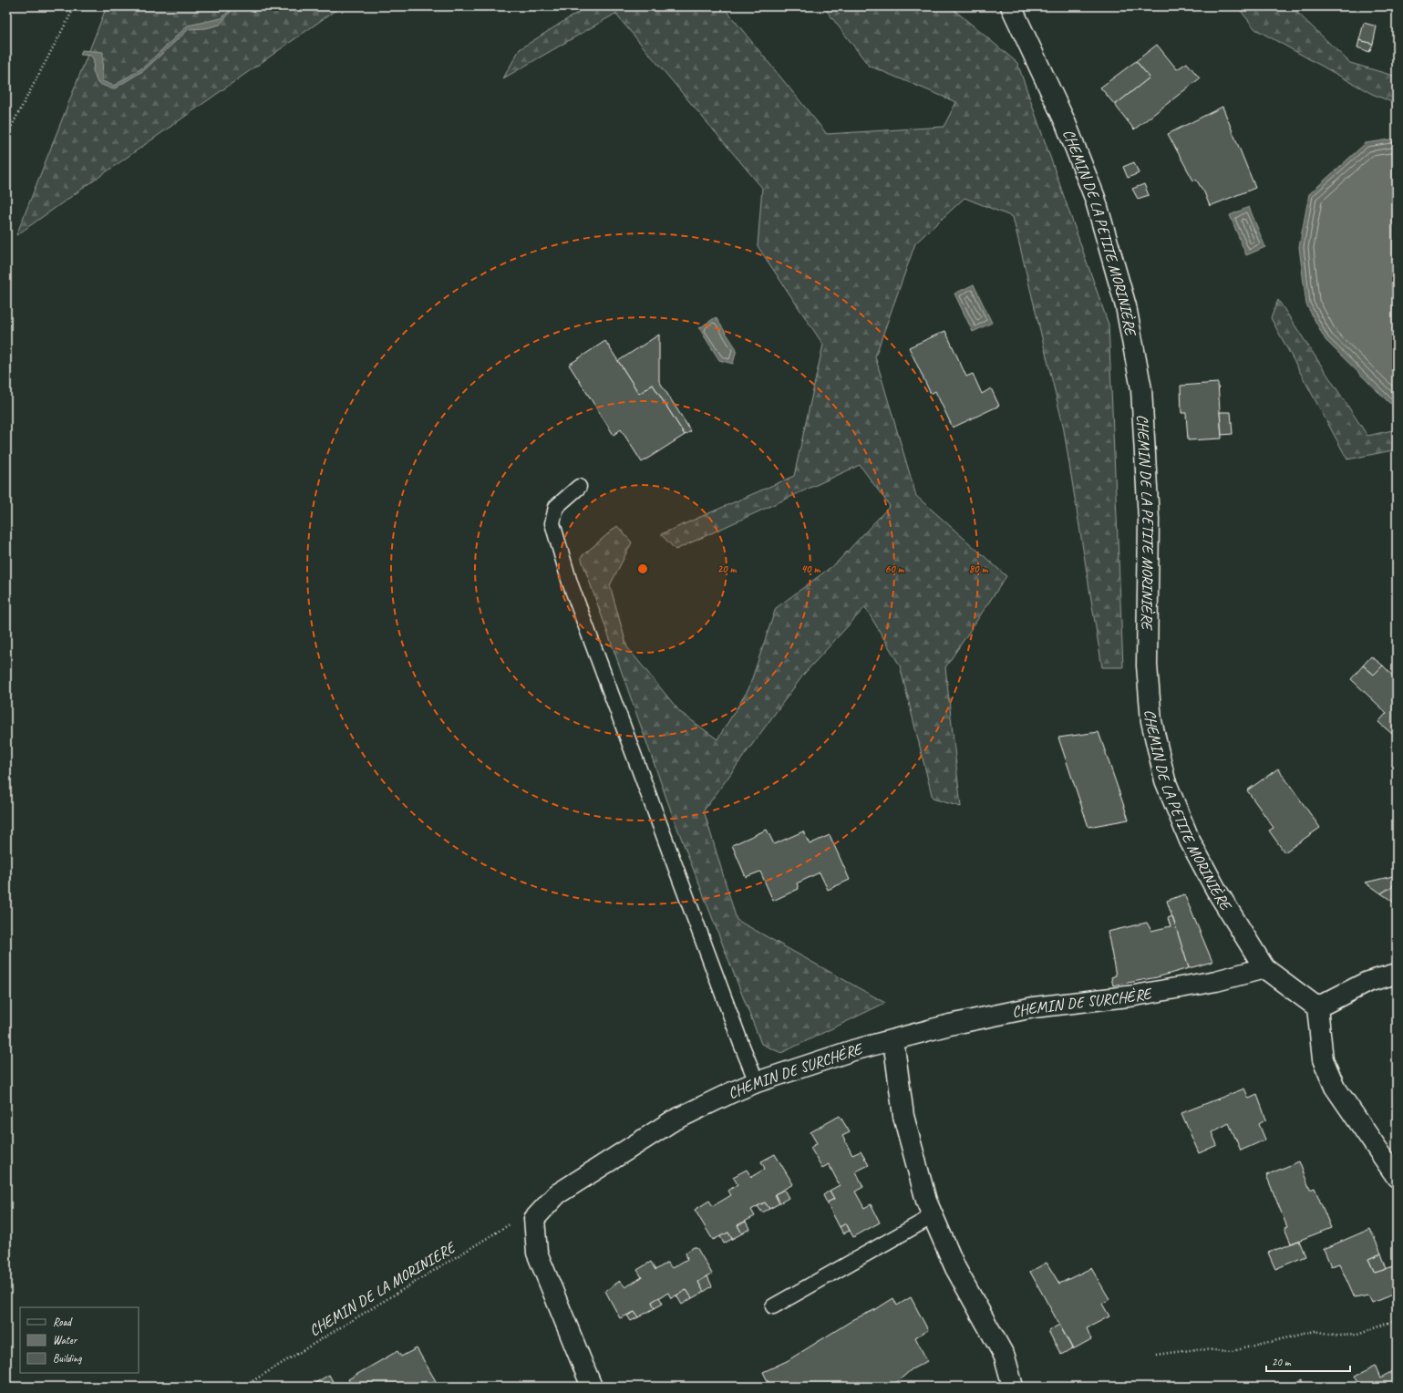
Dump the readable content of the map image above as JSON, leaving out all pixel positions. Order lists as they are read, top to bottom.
{
  "streets": {
    "street": ["CHEMIN DE LA PETITE MORINIÈRE", "CHEMIN DE SURCHÈRE"],
    "path": ["CHEMIN DE LA MORINIERE"]
  },
  "crossings": [
    ["CHEMIN DE LA PETITE MORINIÈRE", "CHEMIN DE SURCHÈRE"],
    ["CHEMIN DE SURCHÈRE", "CHEMIN DE LA MORINIERE"]
  ],
  "legend": ["Road", "Water", "Building"],
  "scale_bar": "20 m",
  "rings": [
    "20 m",
    "40 m",
    "60 m",
    "80 m"
  ]
}
